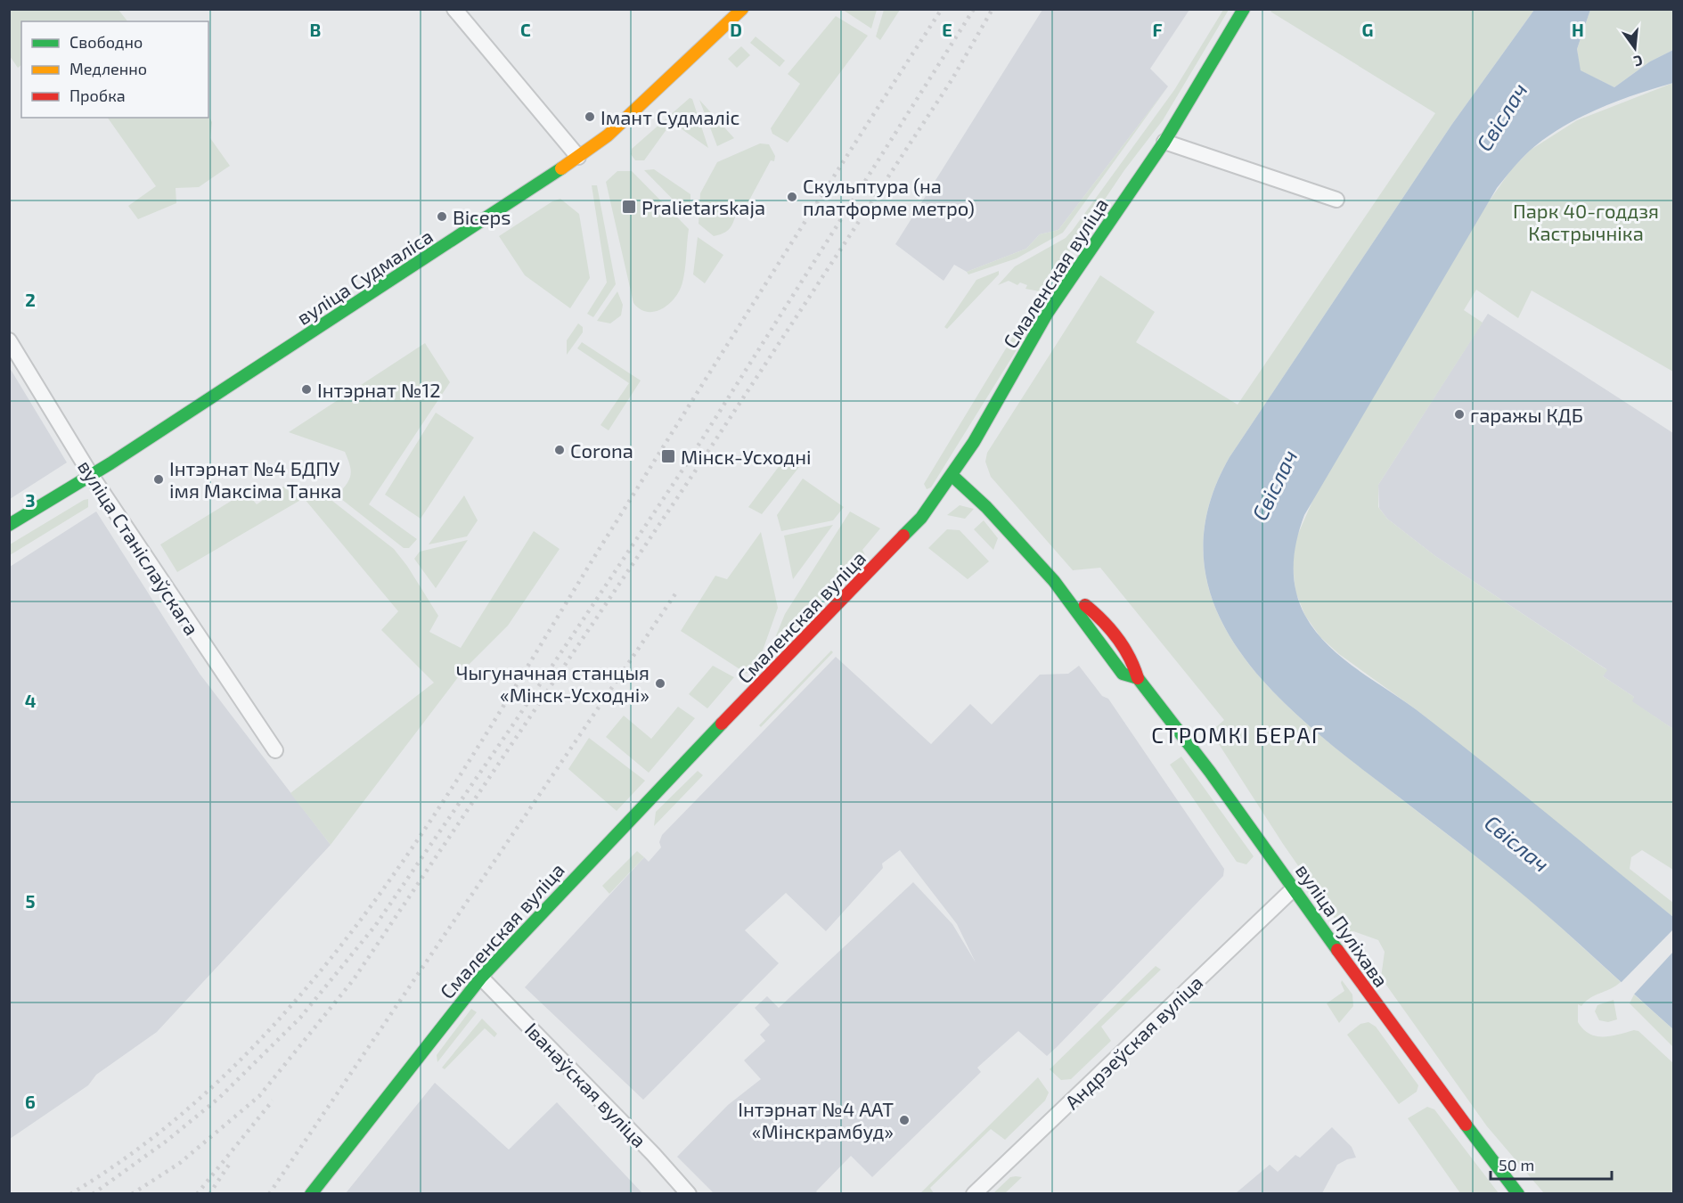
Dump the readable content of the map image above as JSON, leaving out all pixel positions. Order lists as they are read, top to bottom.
{
  "streets": {
    "street": [
      "Смаленская вуліца",
      "вуліца Судмаліса",
      "вуліца Станіслаўскага",
      "вуліца Пуліхава",
      "Андрэеўская вуліца",
      "Іванаўская вуліца"
    ]
  },
  "crossings": [
    ["Смаленская вуліца", "вуліца Пуліхава"],
    ["Смаленская вуліца", "Іванаўская вуліца"],
    ["вуліца Судмаліса", "вуліца Станіслаўскага"],
    ["вуліца Пуліхава", "Андрэеўская вуліца"]
  ],
  "districts": ["СТРОМКІ БЕРАГ"],
  "water": ["Свіслач"],
  "parks": ["Парк 40-годдзя Кастрычніка"],
  "places": {
    "other": [
      "Імант Судмаліс",
      "Скульптура (на платформе метро)",
      "Biceps",
      "Інтэрнат №12",
      "гаражы КДБ",
      "Corona",
      "Інтэрнат №4 БДПУ імя Максіма Танка",
      "Чыгуначная станцыя «Мінск-Усходні»",
      "Інтэрнат №4 ААТ «Мінскрамбуд»"
    ],
    "transit": ["Pralietarskaja", "Мінск-Усходні"]
  },
  "legend": ["Свободно", "Медленно", "Пробка"],
  "scale_bar": "50 m",
  "north": "bottom",
  "grid": {
    "columns": [
      "B",
      "C",
      "D",
      "E",
      "F",
      "G",
      "H"
    ],
    "rows": [
      "2",
      "3",
      "4",
      "5",
      "6"
    ]
  }
}
